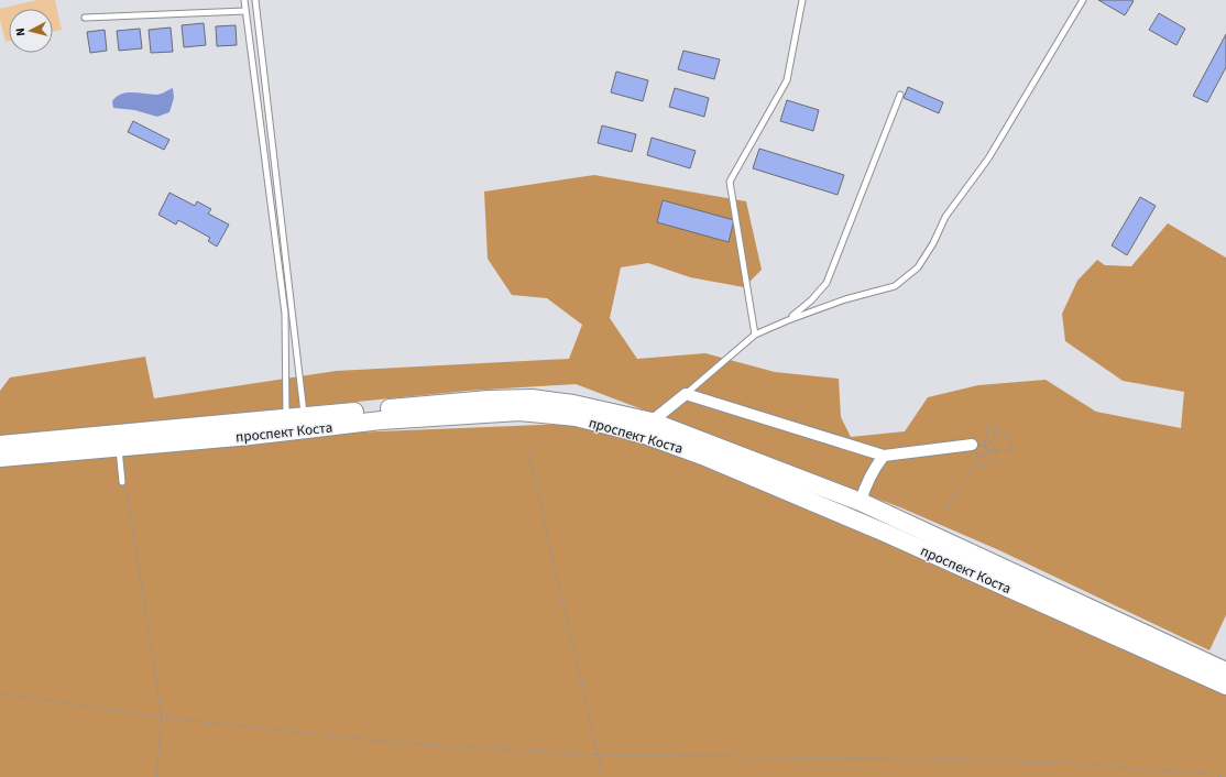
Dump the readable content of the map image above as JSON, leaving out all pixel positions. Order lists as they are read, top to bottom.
{
  "streets": {
    "main road": ["проспект Коста"]
  },
  "north": "left"
}
